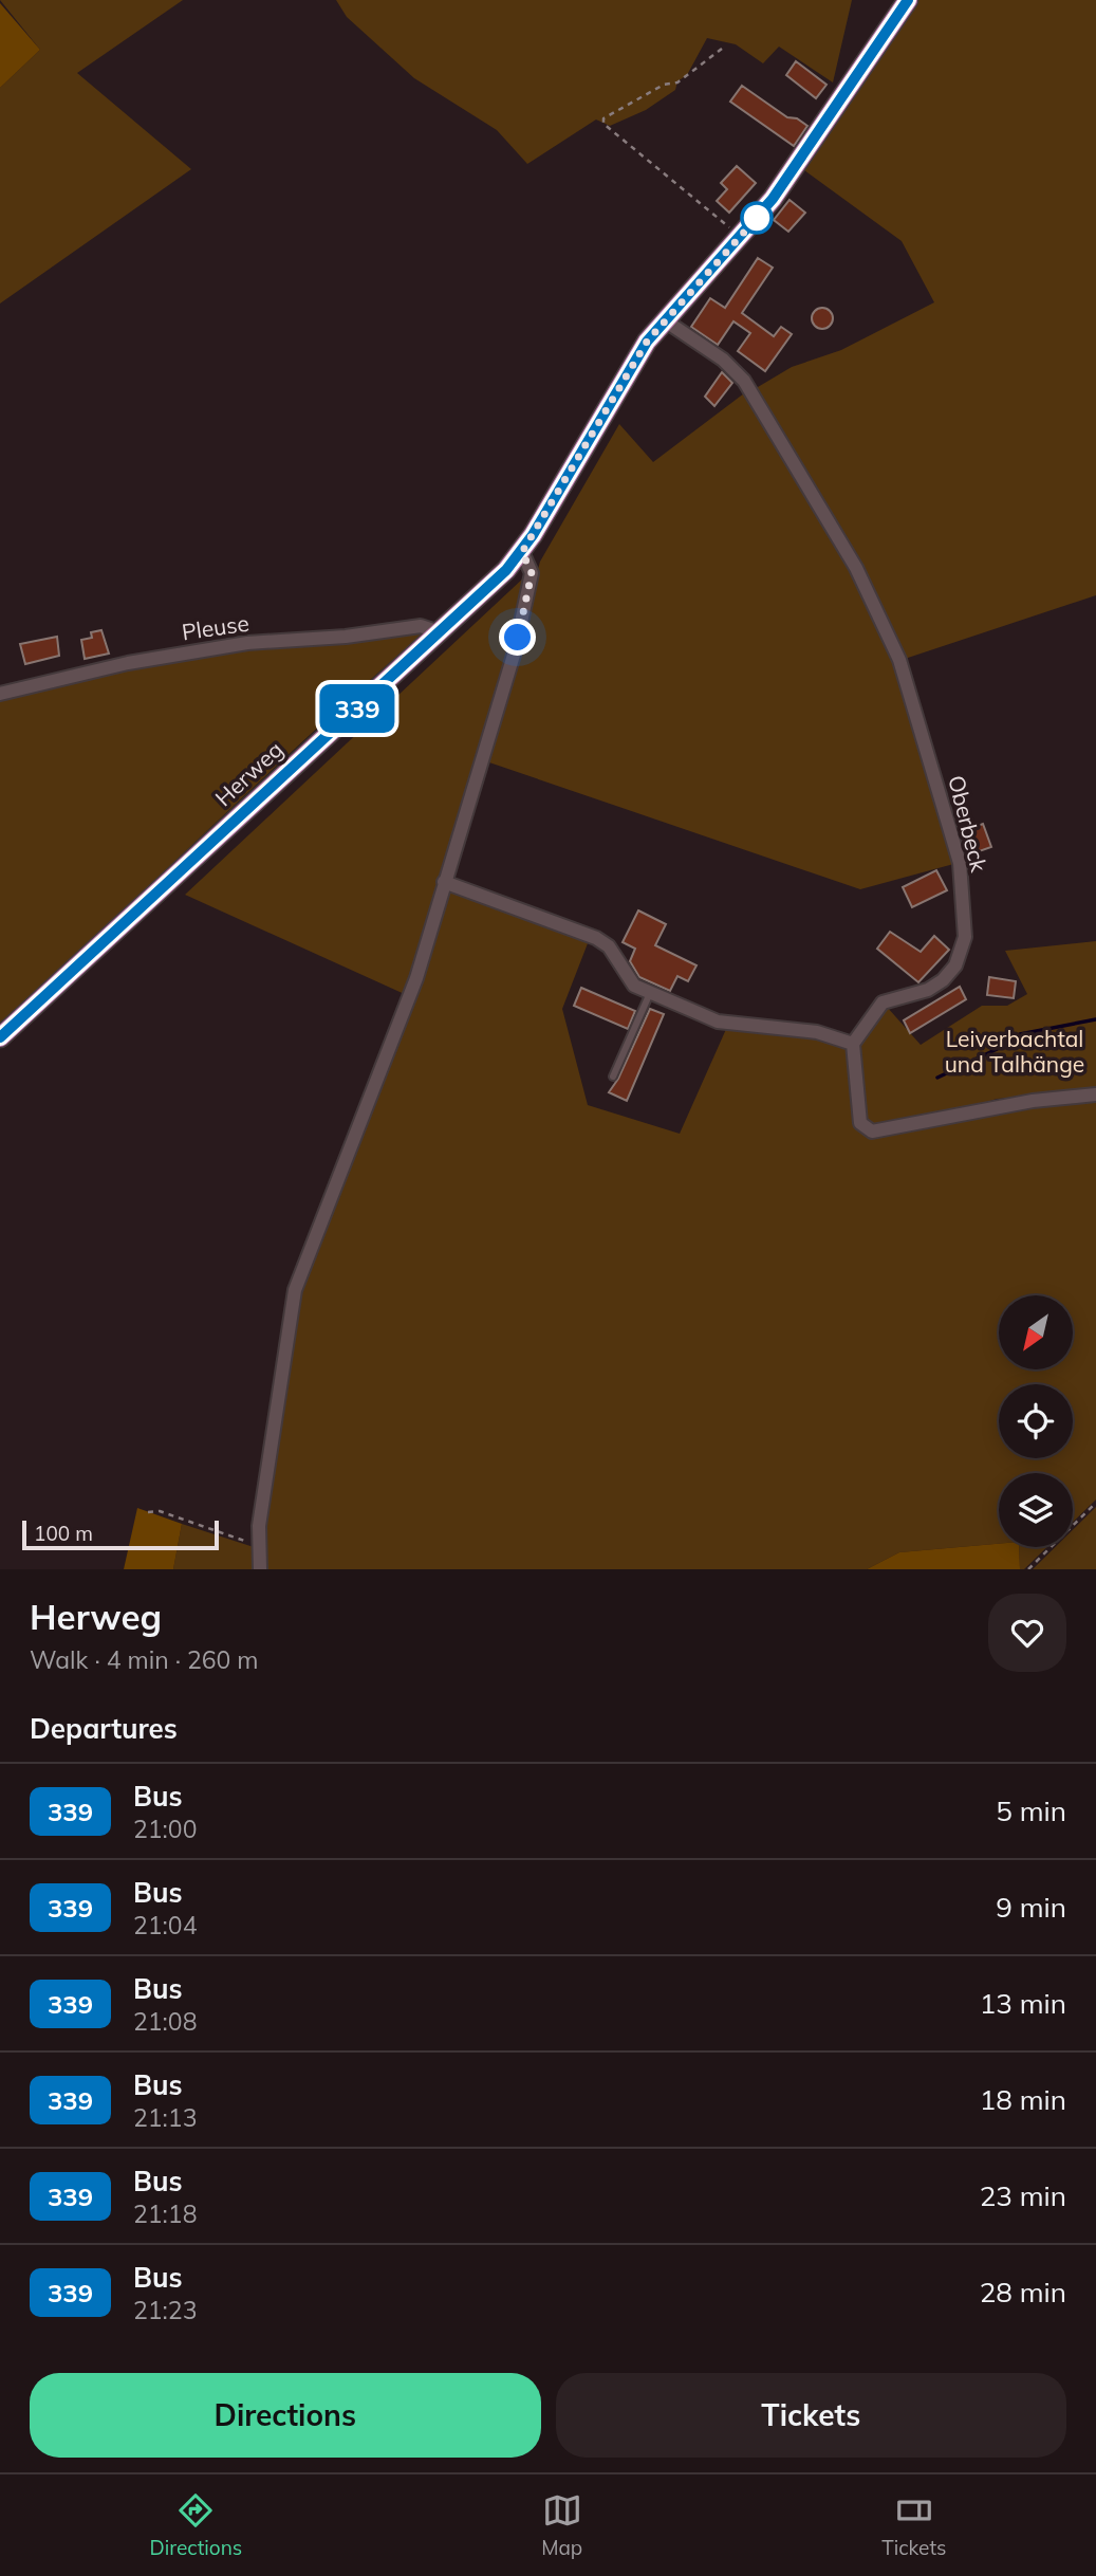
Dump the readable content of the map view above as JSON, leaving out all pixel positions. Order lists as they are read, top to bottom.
{
  "streets": {
    "main road": ["Herweg"],
    "street": ["Pleuse", "Oberbeck"]
  },
  "crossings": [
    ["Pleuse", "Herweg"],
    ["Herweg", "Oberbeck"]
  ],
  "parks": ["Leiverbachtal und Talhänge"],
  "lines": ["bus line 339"],
  "scale_bar": "100 m",
  "north": "bottom left",
  "page": {
    "on_map": "339",
    "scale": "100 m",
    "heading": [
      ["Herweg", "Walk · 4 min · 260 m"],
      "Departures"
    ],
    "list": [
      {
        "mark": "339",
        "name": "Bus",
        "note": "21:00",
        "value": "5 min"
      },
      {
        "mark": "339",
        "name": "Bus",
        "note": "21:04",
        "value": "9 min"
      },
      {
        "mark": "339",
        "name": "Bus",
        "note": "21:08",
        "value": "13 min"
      },
      {
        "mark": "339",
        "name": "Bus",
        "note": "21:13",
        "value": "18 min"
      },
      {
        "mark": "339",
        "name": "Bus",
        "note": "21:18",
        "value": "23 min"
      },
      {
        "mark": "339",
        "name": "Bus",
        "note": "21:23",
        "value": "28 min"
      }
    ],
    "buttons": ["Directions", "Tickets"],
    "tabs": ["Directions", "Map", "Tickets"]
  }
}
